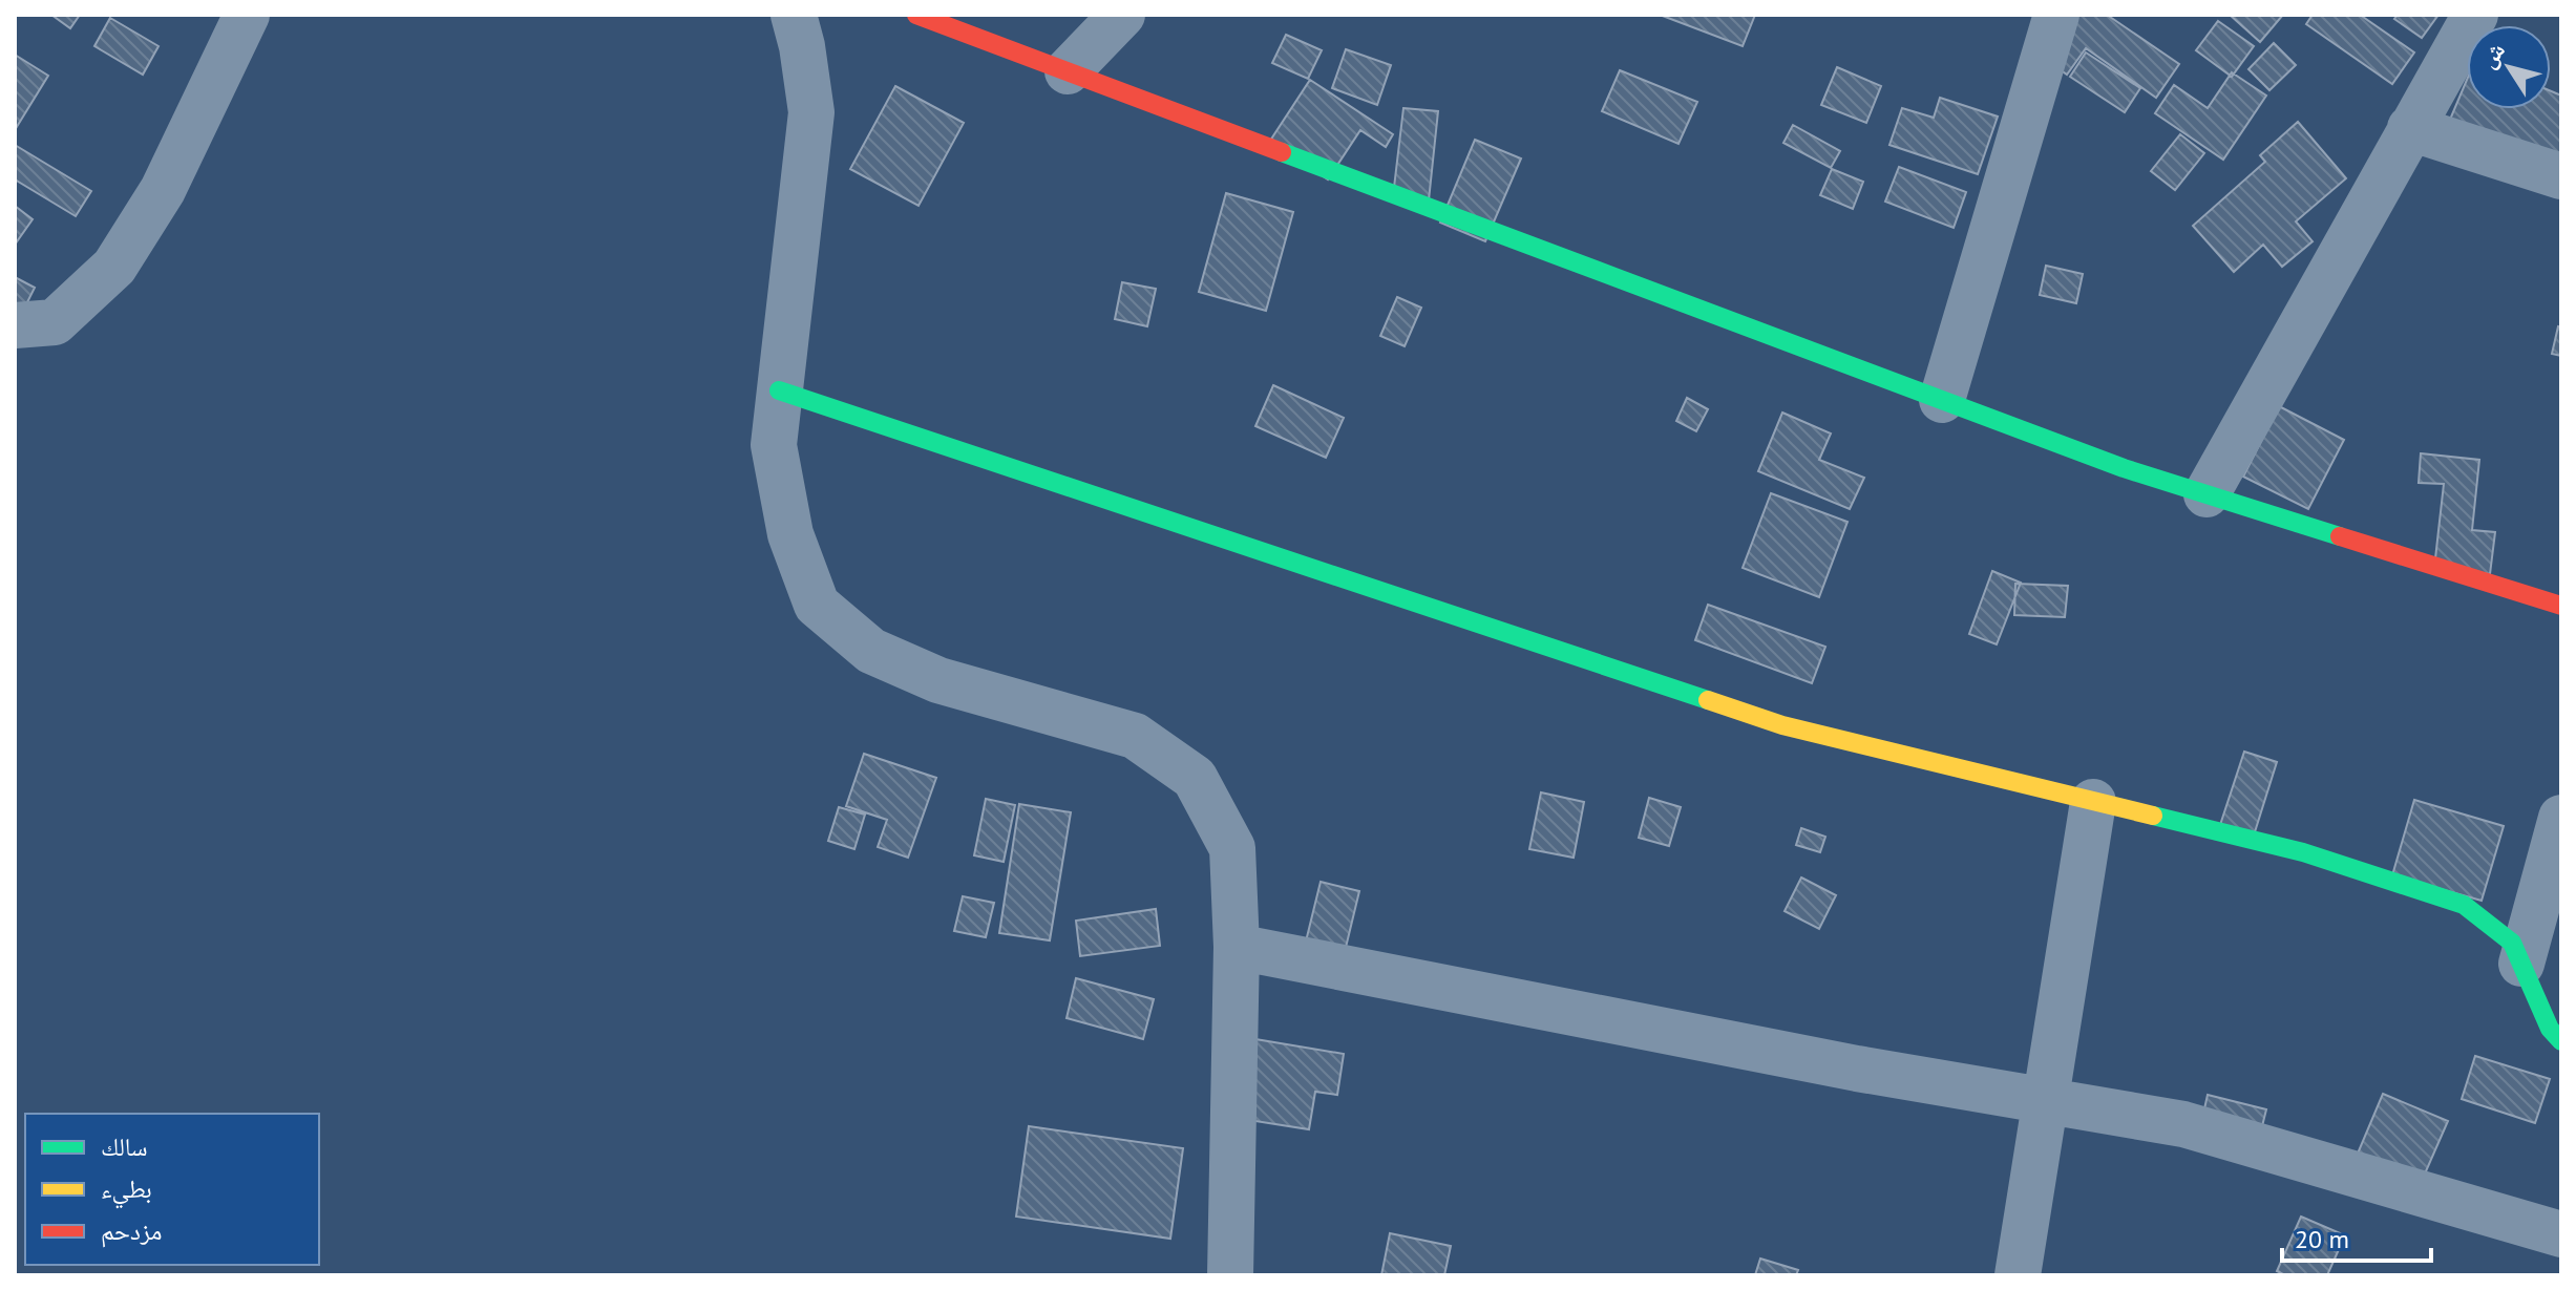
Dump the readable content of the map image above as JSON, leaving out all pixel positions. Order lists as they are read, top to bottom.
{
  "legend": ["سالك", "بطيء", "مزدحم"],
  "scale_bar": "20 m",
  "north": "top left"
}
